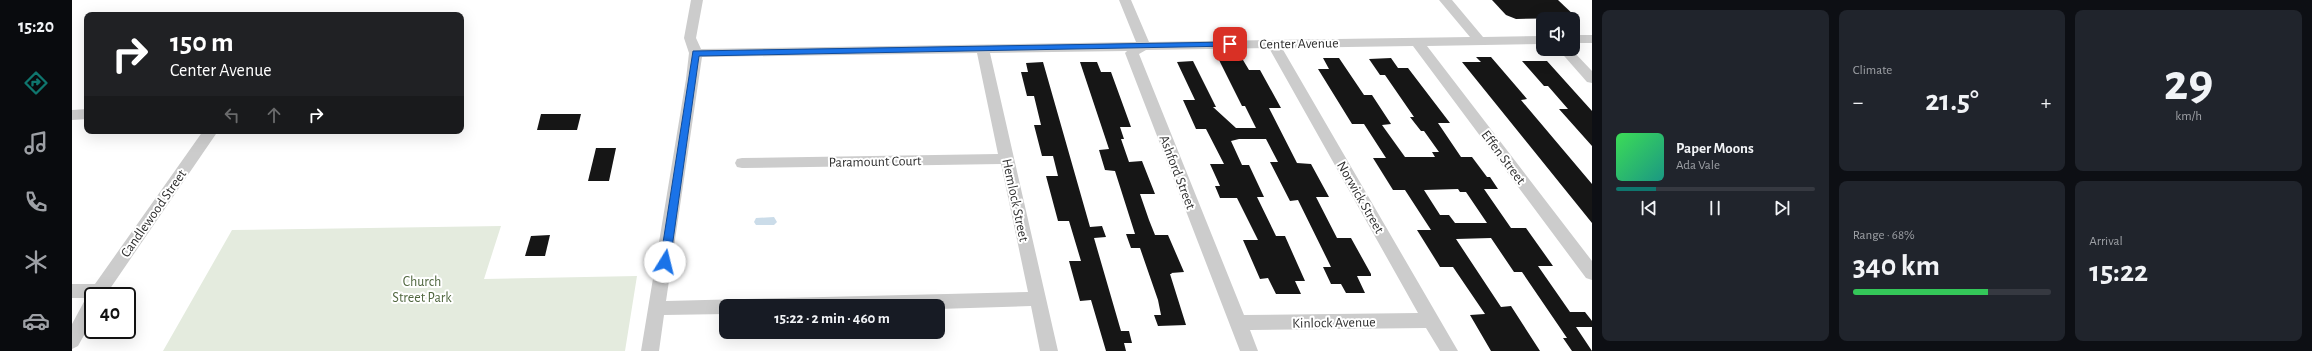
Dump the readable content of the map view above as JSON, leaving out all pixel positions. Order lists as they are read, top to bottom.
{
  "streets": {
    "street": [
      "Center Avenue",
      "Effen Street",
      "Paramount Court",
      "Ashford Street",
      "Norwick Street",
      "Hemlock Street",
      "Candlewood Street",
      "Kinlock Avenue"
    ]
  },
  "crossings": [
    ["Center Avenue", "Effen Street"],
    ["Center Avenue", "Ashford Street"],
    ["Center Avenue", "Norwick Street"],
    ["Center Avenue", "Hemlock Street"],
    ["Paramount Court", "Hemlock Street"],
    ["Ashford Street", "Kinlock Avenue"],
    ["Norwick Street", "Kinlock Avenue"]
  ],
  "parks": ["Church Street Park"],
  "page": {
    "tabs": "15:20",
    "tile": [
      "Climate",
      ["29", "km/h"],
      ["Range · 68%", "340 km"],
      ["Arrival", "15:22"]
    ],
    "turn": ["150 m", "Center Avenue"],
    "heat": ["−", "21.5°", "+"],
    "song": ["Paper Moons", "Ada Vale"],
    "limit": "40",
    "trip": "15:22 · 2 min · 460 m"
  }
}
